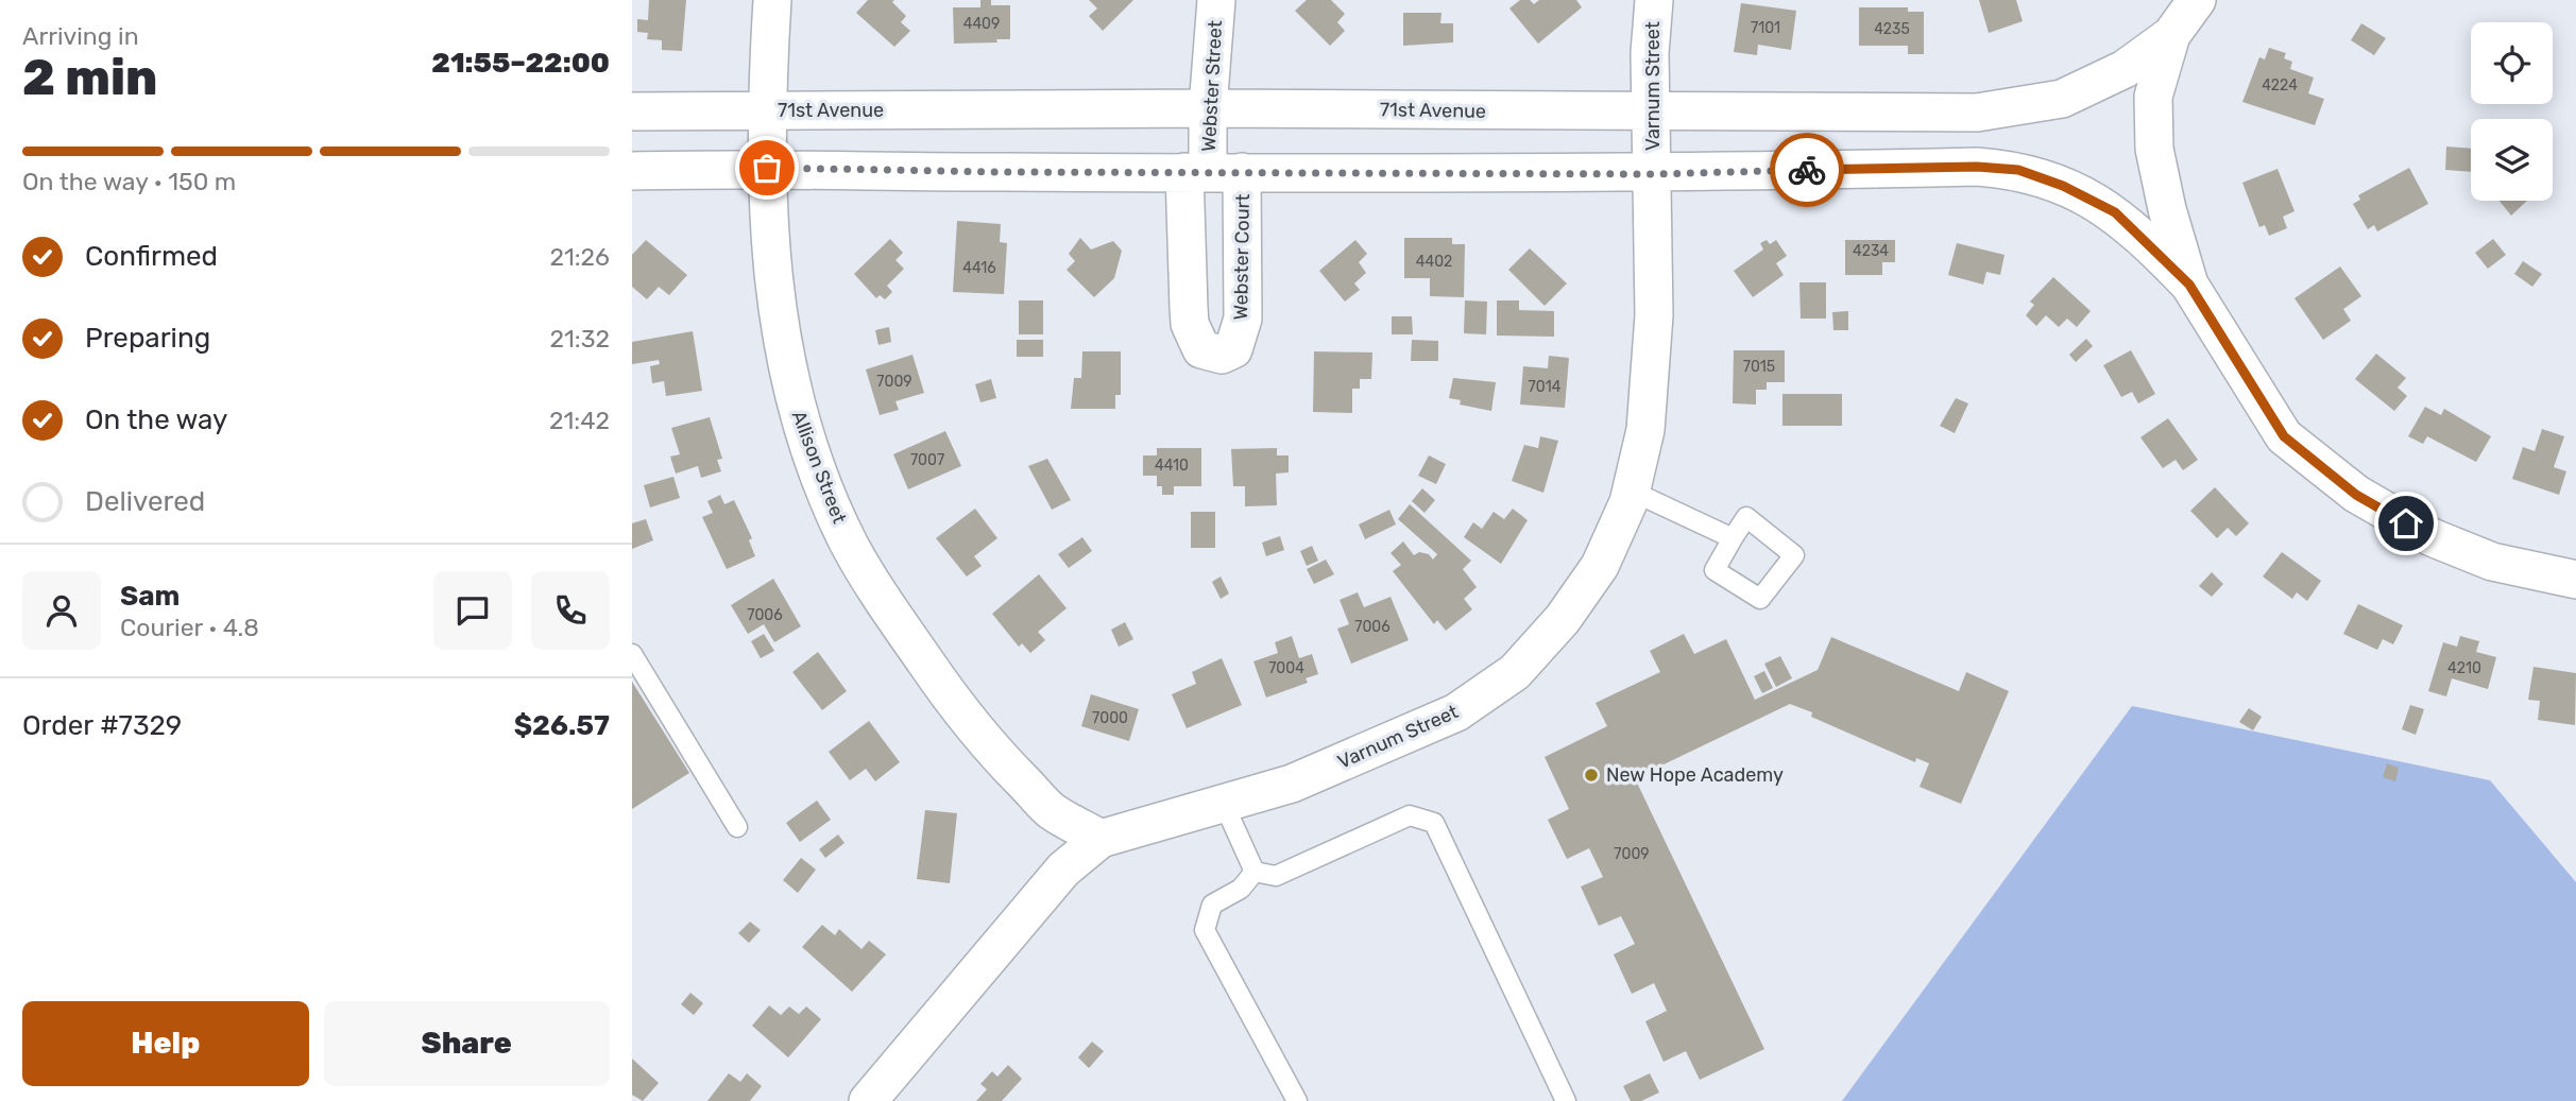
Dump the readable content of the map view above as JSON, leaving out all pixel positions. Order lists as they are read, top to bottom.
{
  "streets": {
    "street": [
      "Webster Street",
      "Varnum Street",
      "71st Avenue",
      "Allison Street"
    ]
  },
  "crossings": [
    ["Webster Street", "71st Avenue"],
    ["Varnum Street", "71st Avenue"],
    ["Varnum Street", "Allison Street"],
    ["71st Avenue", "Allison Street"]
  ],
  "places": ["New Hope Academy"],
  "house_numbers": [
    "4409",
    "7101",
    "4235",
    "4224",
    "4234",
    "4402",
    "4416",
    "7015",
    "7009",
    "7014",
    "7007",
    "4410",
    "7006",
    "7006",
    "7004",
    "4210",
    "7000",
    "7009"
  ],
  "page": {
    "heading": ["2 min", "Arriving in", "21:55–22:00"],
    "panel": [
      "Sam",
      "Courier · 4.8",
      "Order #7329",
      "$26.57"
    ],
    "bar": "On the way · 150 m",
    "list": [
      ["Confirmed", "21:26"],
      ["Preparing", "21:32"],
      ["On the way", "21:42"],
      "Delivered"
    ],
    "buttons": ["Help", "Share"]
  }
}
